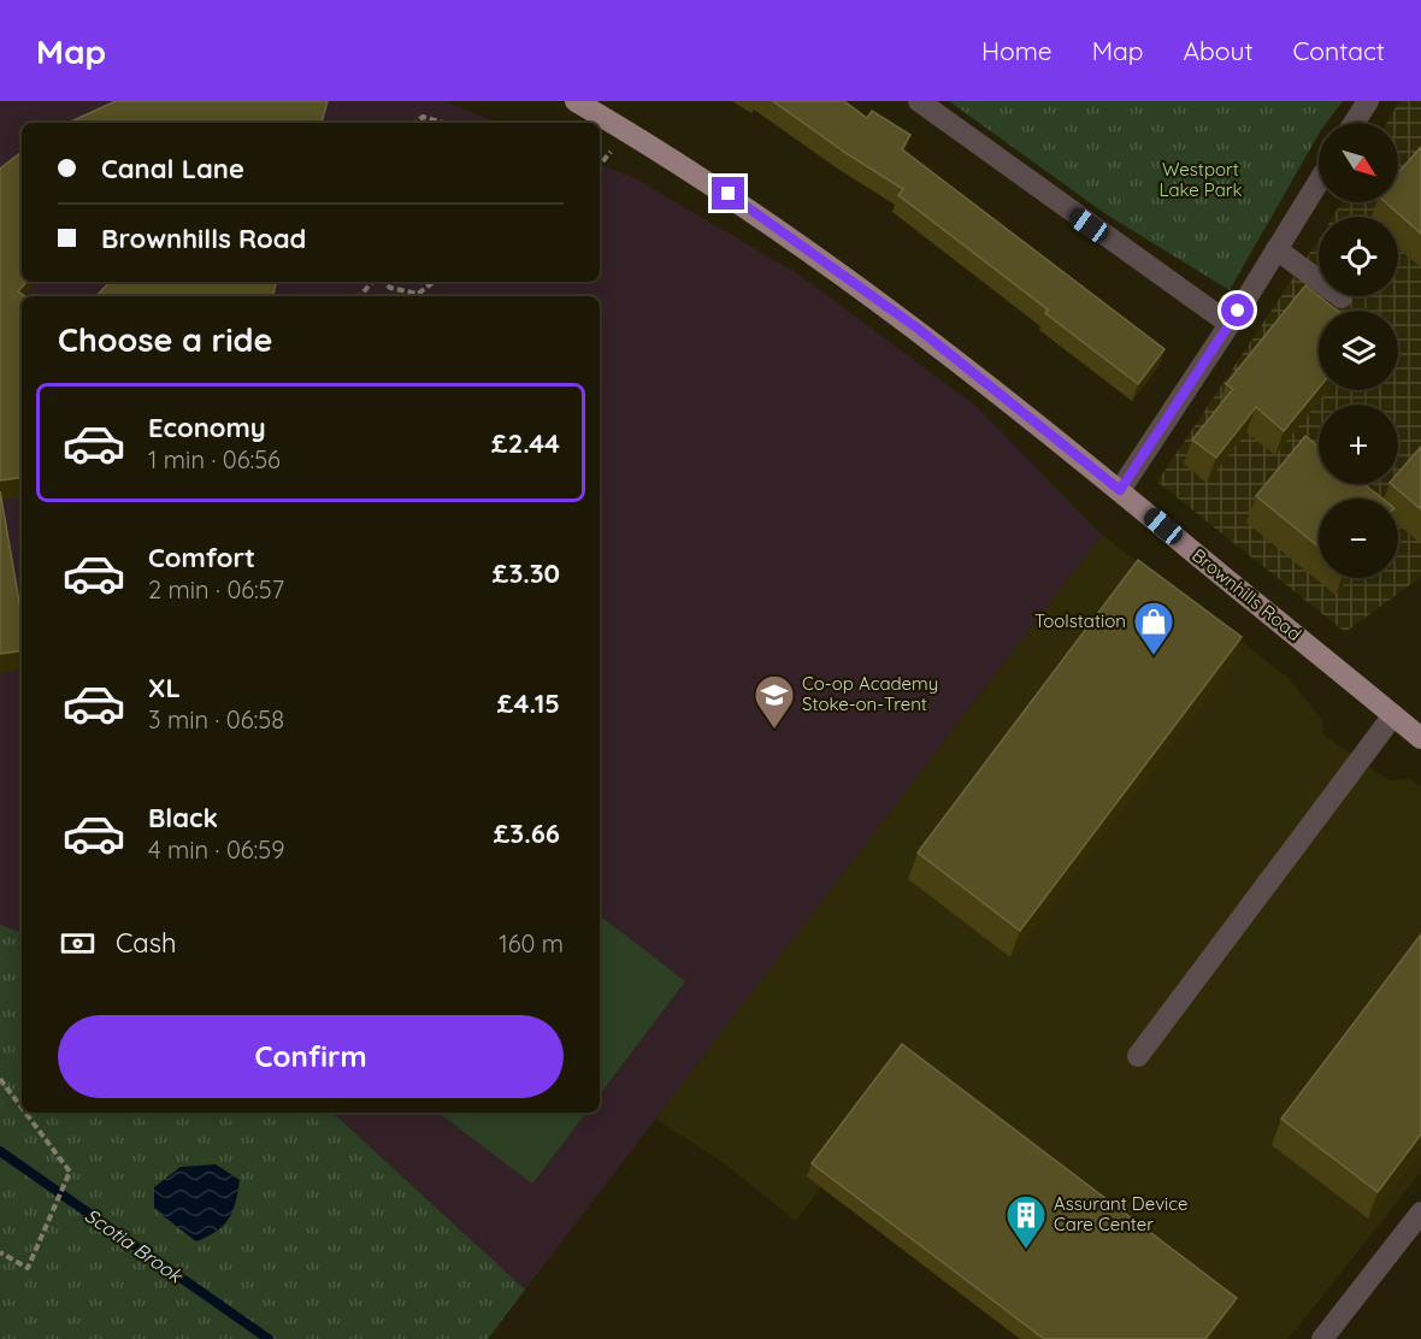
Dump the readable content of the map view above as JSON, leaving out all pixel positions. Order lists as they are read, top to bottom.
{
  "streets": {
    "main road": ["Brownhills Road"]
  },
  "water": ["Scotia Brook"],
  "parks": ["Westport Lake Park"],
  "places": {
    "shop": ["Toolstation"],
    "school or university": ["Co-op Academy Stoke-on-Trent"],
    "building": ["Assurant Device Care Center"]
  },
  "north": "bottom right",
  "page": {
    "header": "Map",
    "nav": [
      "Home",
      "Map",
      "About",
      "Contact"
    ],
    "map_buttons": ["+", "−"],
    "banner": ["Canal Lane", "Brownhills Road"],
    "heading": "Choose a ride",
    "list": [
      {
        "name": "Economy",
        "note": "1 min · 06:56",
        "value": "£2.44"
      },
      {
        "name": "Comfort",
        "note": "2 min · 06:57",
        "value": "£3.30"
      },
      {
        "name": "XL",
        "note": "3 min · 06:58",
        "value": "£4.15"
      },
      {
        "name": "Black",
        "note": "4 min · 06:59",
        "value": "£3.66"
      }
    ],
    "pay": ["Cash", "160 m"],
    "buttons": "Confirm"
  }
}
